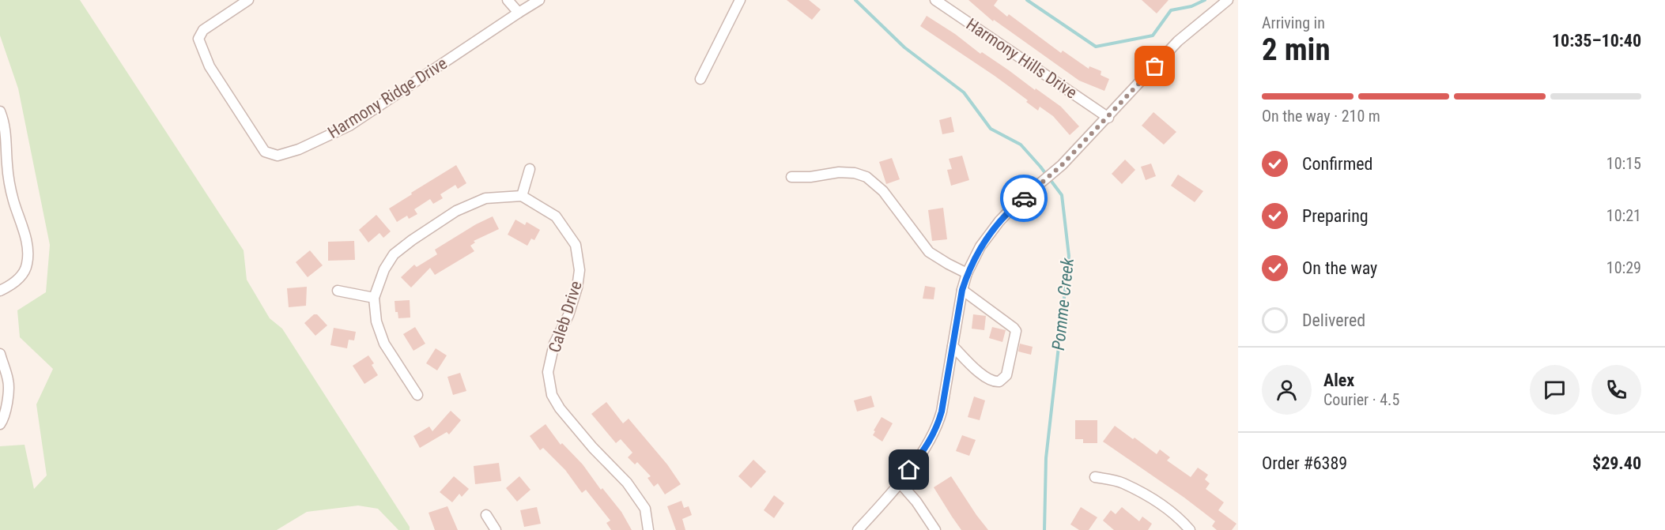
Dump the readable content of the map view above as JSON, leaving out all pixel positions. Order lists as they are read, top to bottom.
{
  "streets": {
    "street": ["Harmony Hills Drive", "Harmony Ridge Drive", "Caleb Drive"]
  },
  "water": ["Pomme Creek"],
  "page": {
    "heading": ["2 min", "Arriving in", "10:35–10:40"],
    "panel": [
      "Alex",
      "Courier · 4.5",
      "Order #6389",
      "$29.40"
    ],
    "bar": "On the way · 210 m",
    "list": [
      ["Confirmed", "10:15"],
      ["Preparing", "10:21"],
      ["On the way", "10:29"],
      "Delivered"
    ]
  }
}
